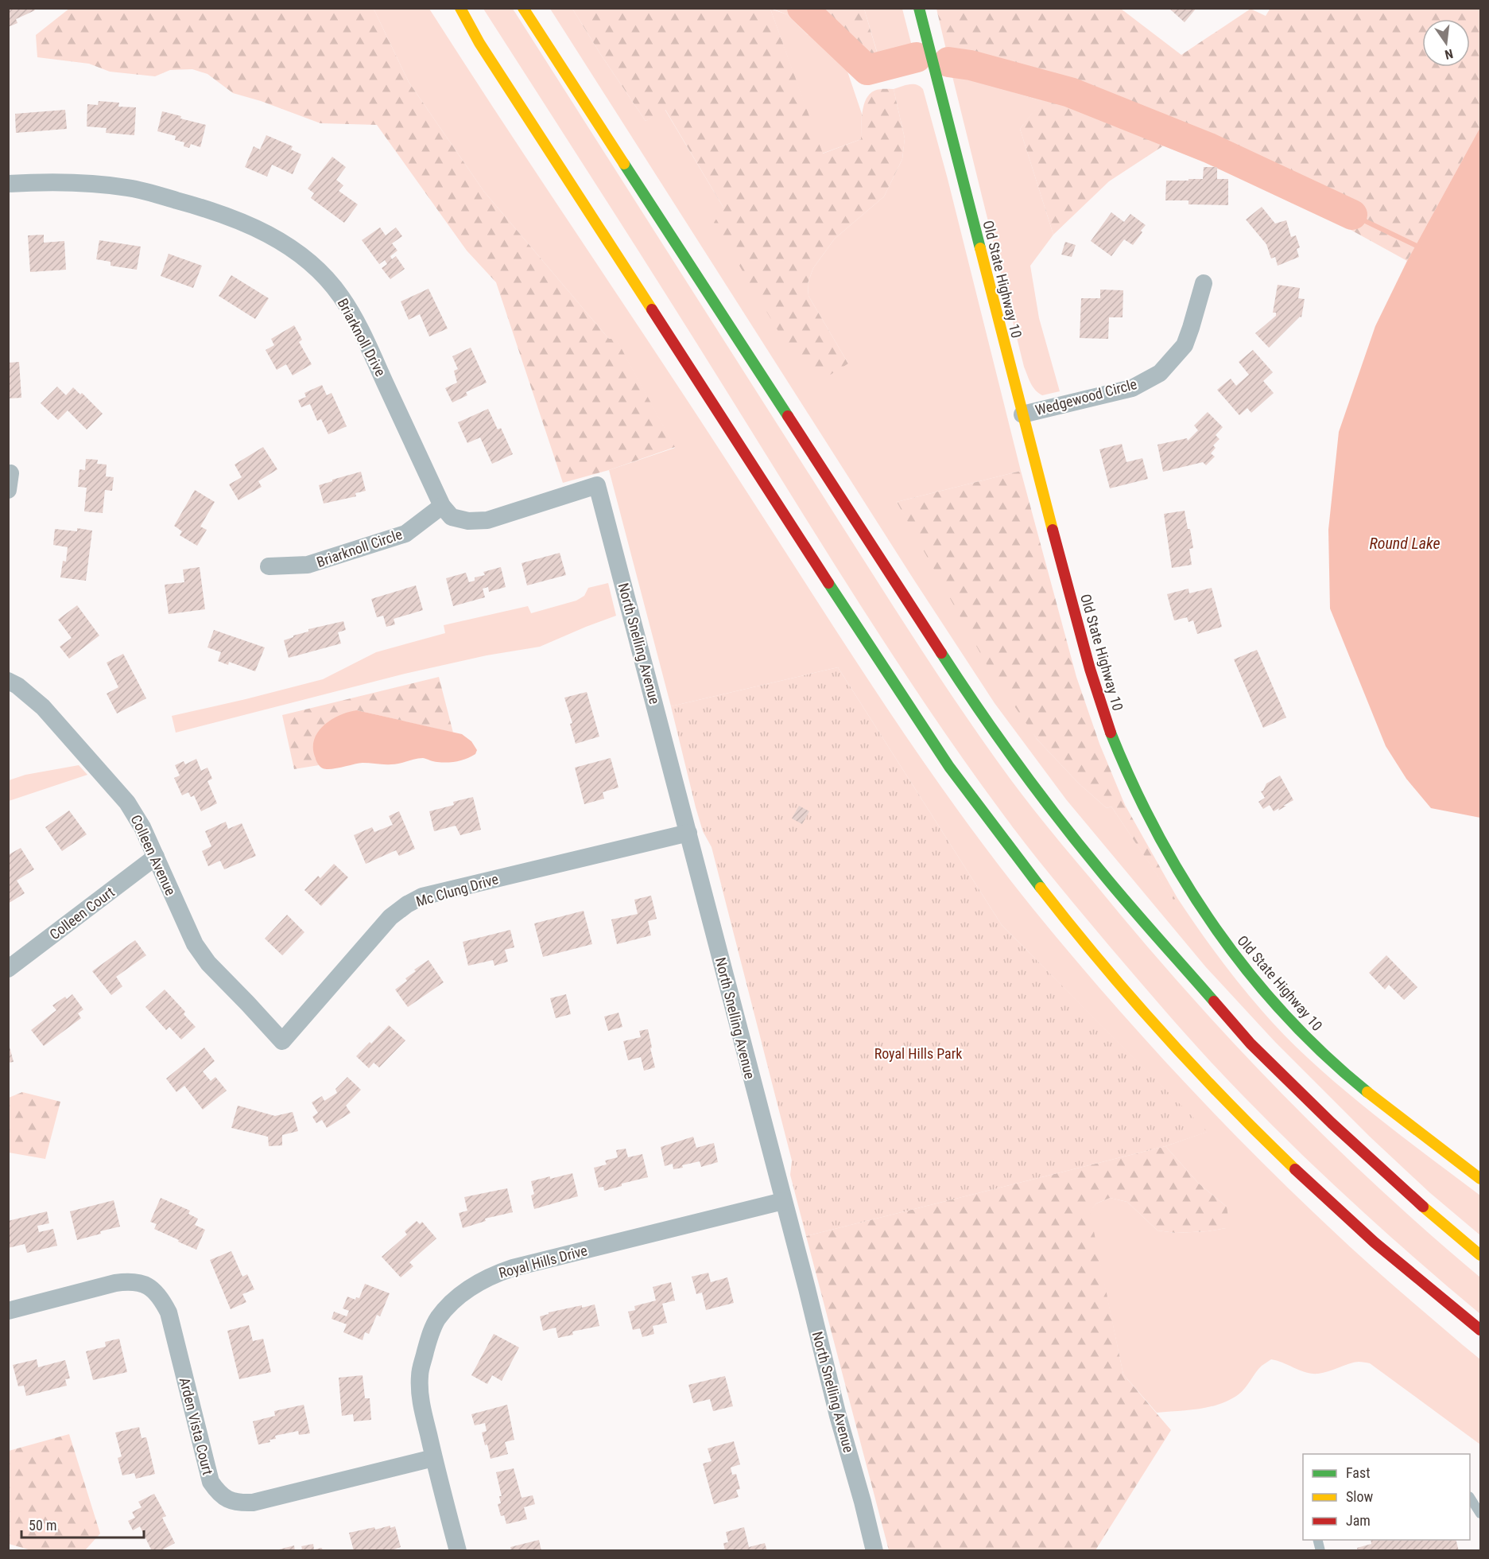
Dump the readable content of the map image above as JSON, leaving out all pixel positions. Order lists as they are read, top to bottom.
{
  "streets": {
    "main road": ["Old State Highway 10"],
    "street": [
      "Briarknoll Drive",
      "Wedgewood Circle",
      "Briarknoll Circle",
      "North Snelling Avenue",
      "Colleen Avenue",
      "Mc Clung Drive",
      "Colleen Court",
      "Royal Hills Drive",
      "Arden Vista Court"
    ]
  },
  "crossings": [
    ["Old State Highway 10", "Wedgewood Circle"],
    ["Briarknoll Drive", "Briarknoll Circle"],
    ["Briarknoll Drive", "North Snelling Avenue"],
    ["North Snelling Avenue", "Mc Clung Drive"],
    ["North Snelling Avenue", "Royal Hills Drive"],
    ["Colleen Avenue", "Mc Clung Drive"],
    ["Colleen Avenue", "Colleen Court"],
    ["Royal Hills Drive", "Arden Vista Court"]
  ],
  "water": ["Round Lake"],
  "parks": ["Royal Hills Park"],
  "legend": ["Fast", "Slow", "Jam"],
  "scale_bar": "50 m",
  "north": "bottom"
}
